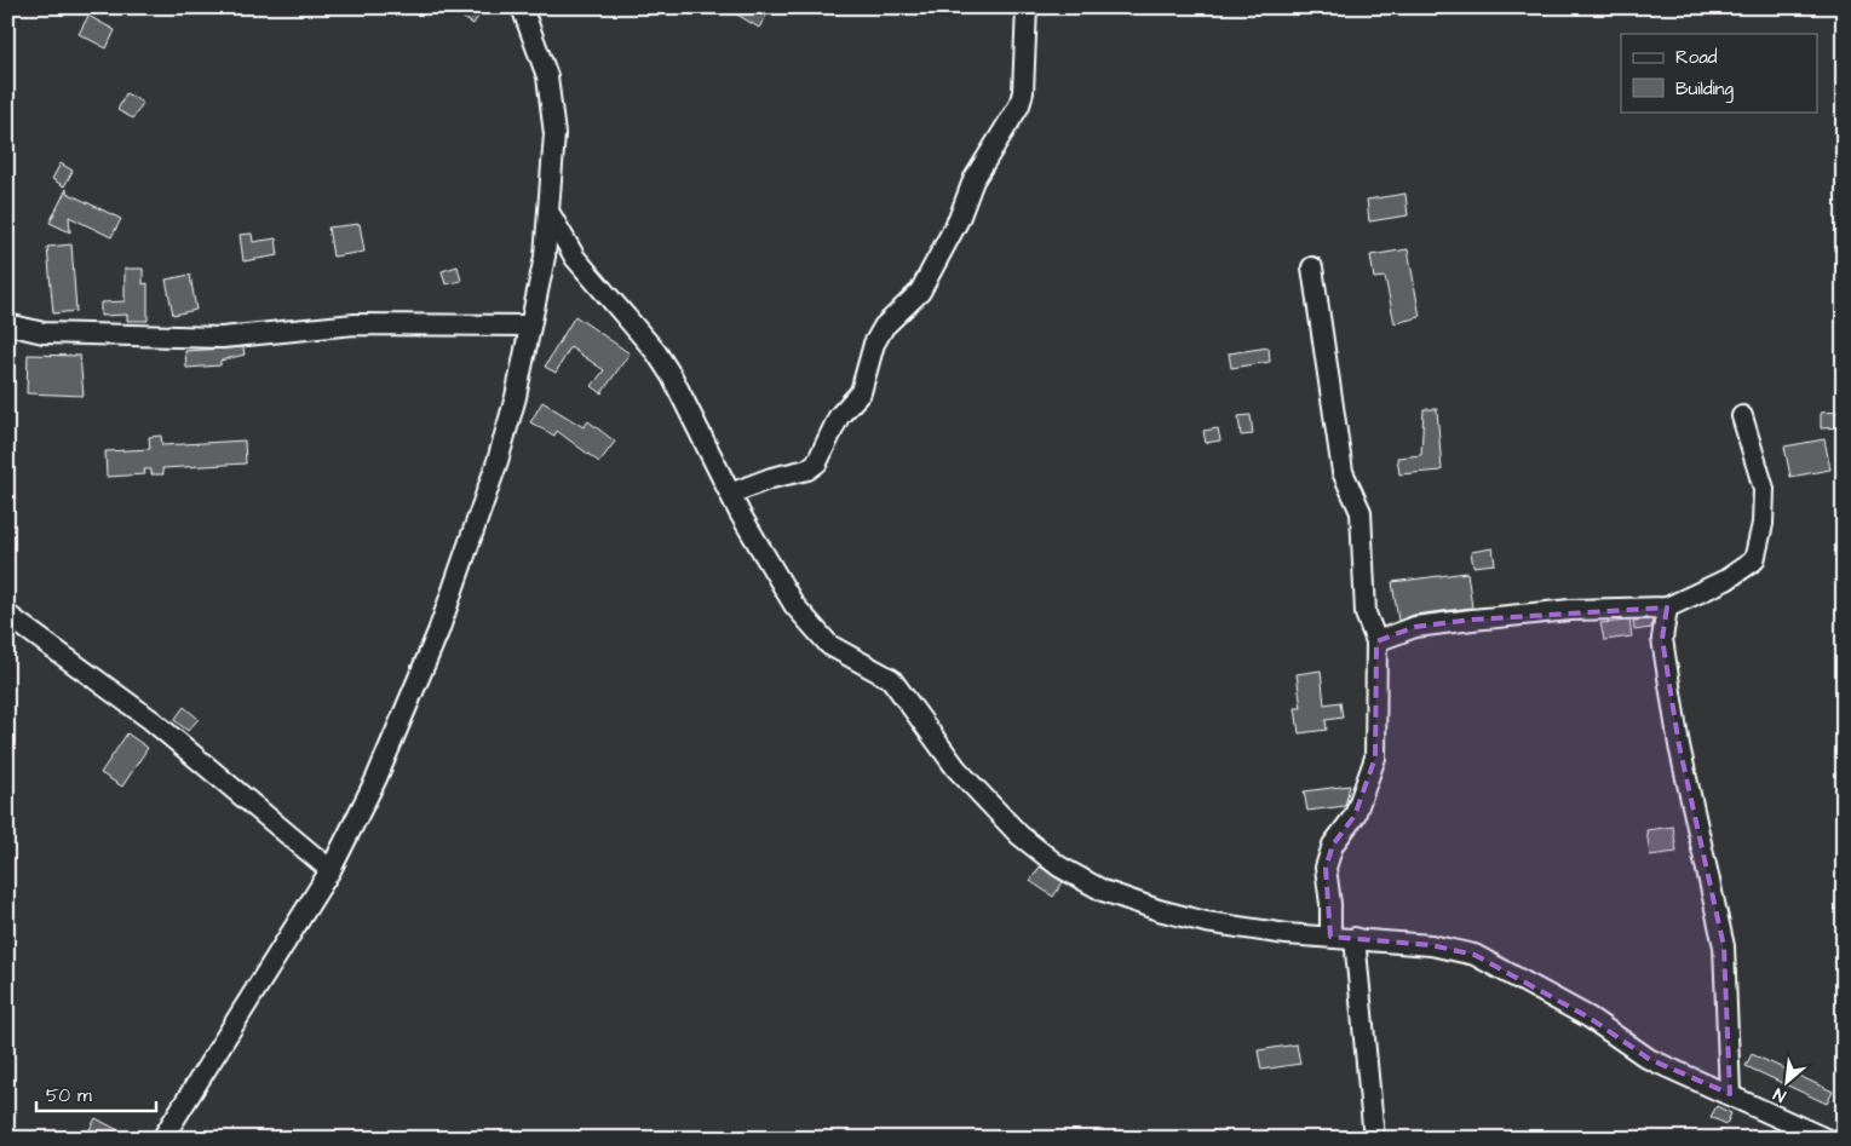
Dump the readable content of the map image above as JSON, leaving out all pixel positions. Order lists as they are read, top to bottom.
{
  "legend": ["Road", "Building"],
  "scale_bar": "50 m",
  "north": "bottom left"
}
